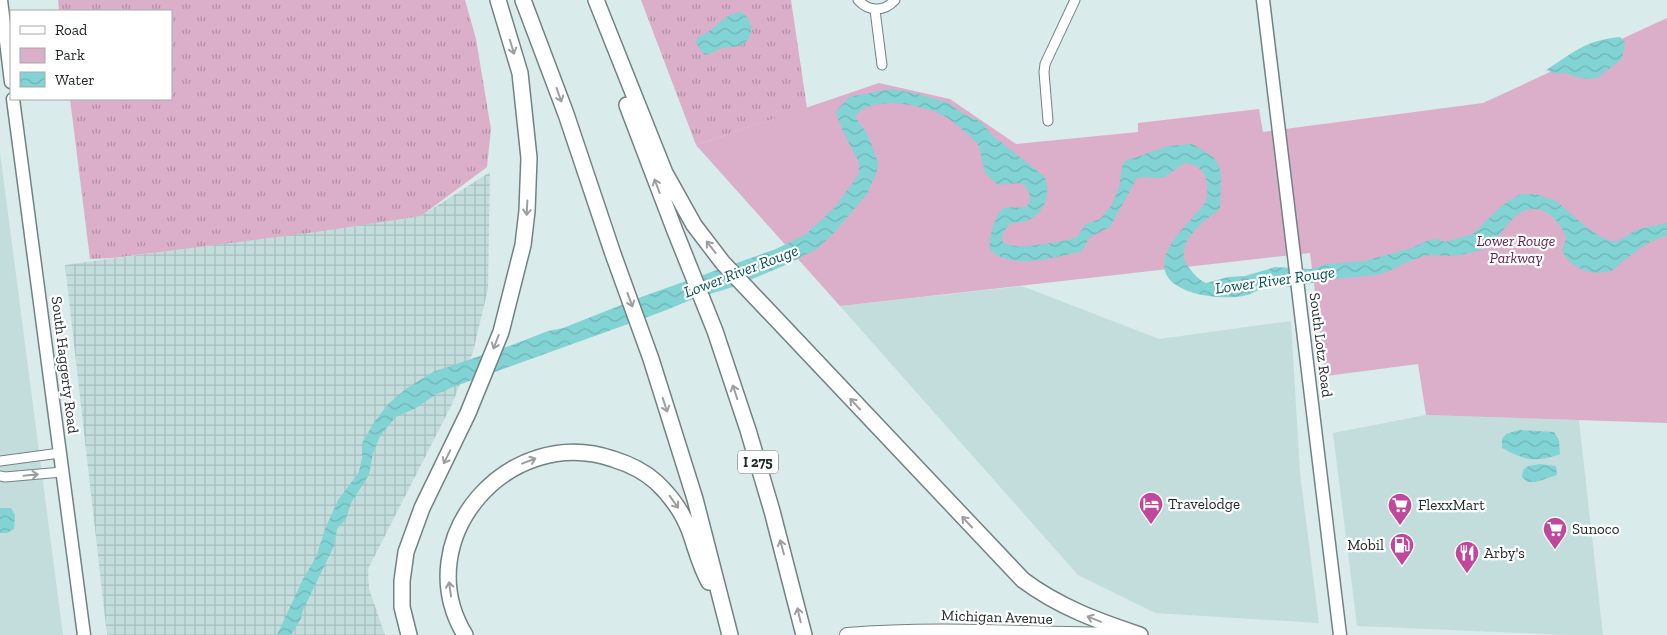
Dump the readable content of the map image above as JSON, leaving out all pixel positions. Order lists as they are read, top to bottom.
{
  "streets": {
    "highway": ["I 275"],
    "main road": ["Michigan Avenue"],
    "street": ["South Lotz Road", "South Haggerty Road"]
  },
  "water": ["Lower River Rouge"],
  "parks": ["Lower Rouge Parkway"],
  "places": {
    "hotel": ["Travelodge"],
    "supermarket": ["FlexxMart", "Sunoco"],
    "fuel station": ["Mobil"],
    "restaurant": ["Arby's"]
  },
  "legend": ["Road", "Park", "Water"]
}
